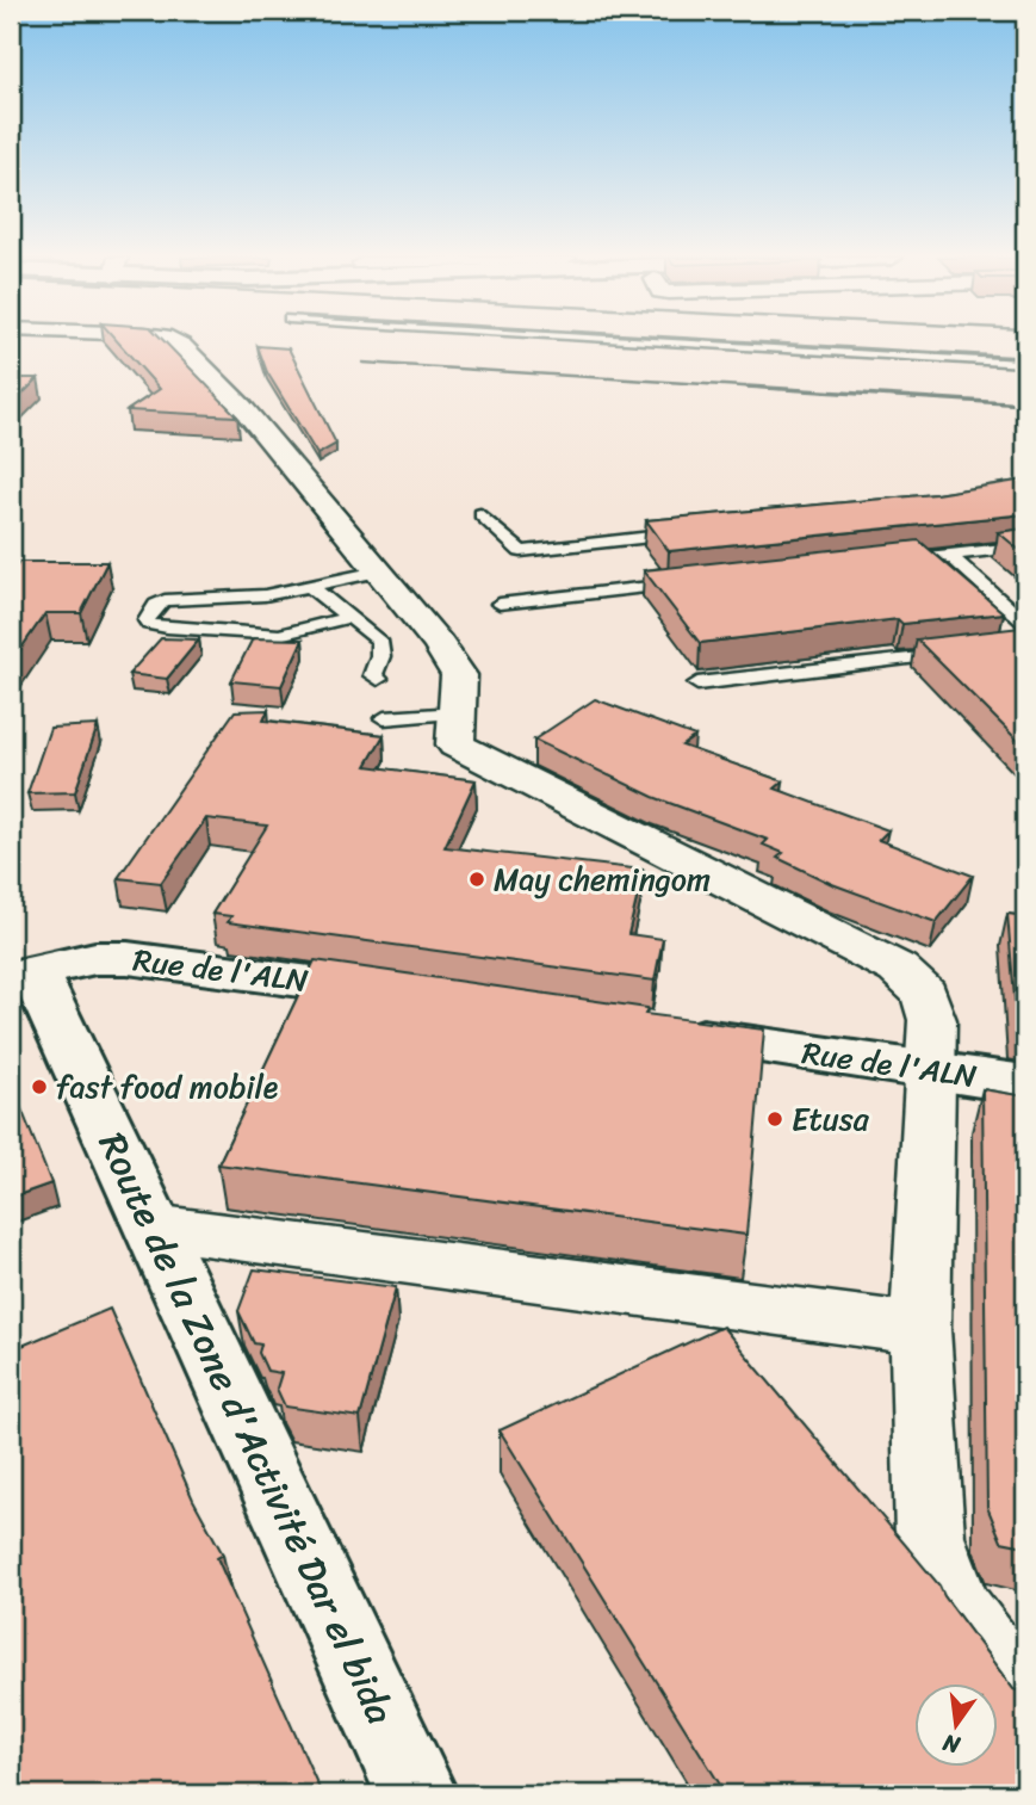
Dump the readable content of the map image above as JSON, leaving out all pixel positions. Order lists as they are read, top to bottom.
{
  "streets": {
    "street": ["Rue de l'ALN", "Route de la Zone d'Activité Dar el bida"]
  },
  "crossings": [
    ["Rue de l'ALN", "Route de la Zone d'Activité Dar el bida"]
  ],
  "places": ["May chemingom", "fast food mobile", "Etusa"],
  "north": "bottom"
}
